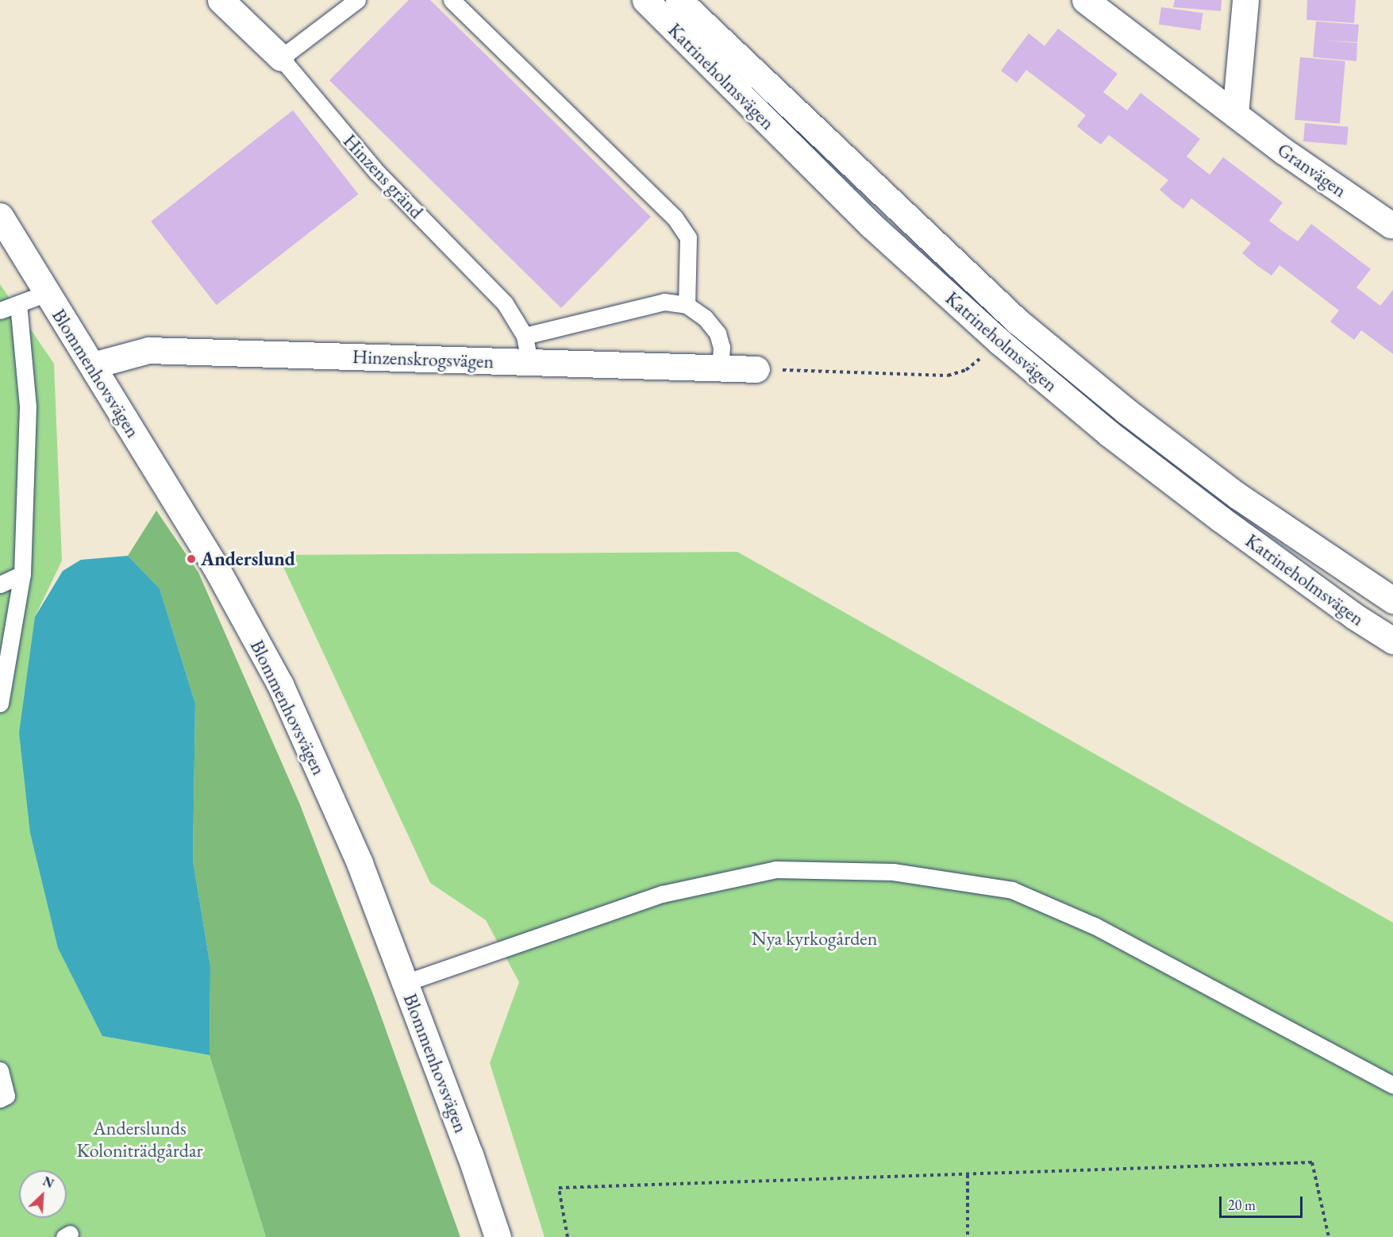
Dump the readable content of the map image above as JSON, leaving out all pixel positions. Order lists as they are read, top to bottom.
{
  "streets": {
    "street": [
      "Katrineholmsvägen",
      "Granvägen",
      "Hinzens gränd",
      "Hinzenskrogsvägen",
      "Blommenhovsvägen"
    ]
  },
  "crossings": [
    ["Hinzens gränd", "Hinzenskrogsvägen"],
    ["Hinzenskrogsvägen", "Blommenhovsvägen"]
  ],
  "parks": ["Nya kyrkogården", "Anderslunds Koloniträdgårdar"],
  "places": ["Anderslund"],
  "scale_bar": "20 m",
  "north": "top right"
}
